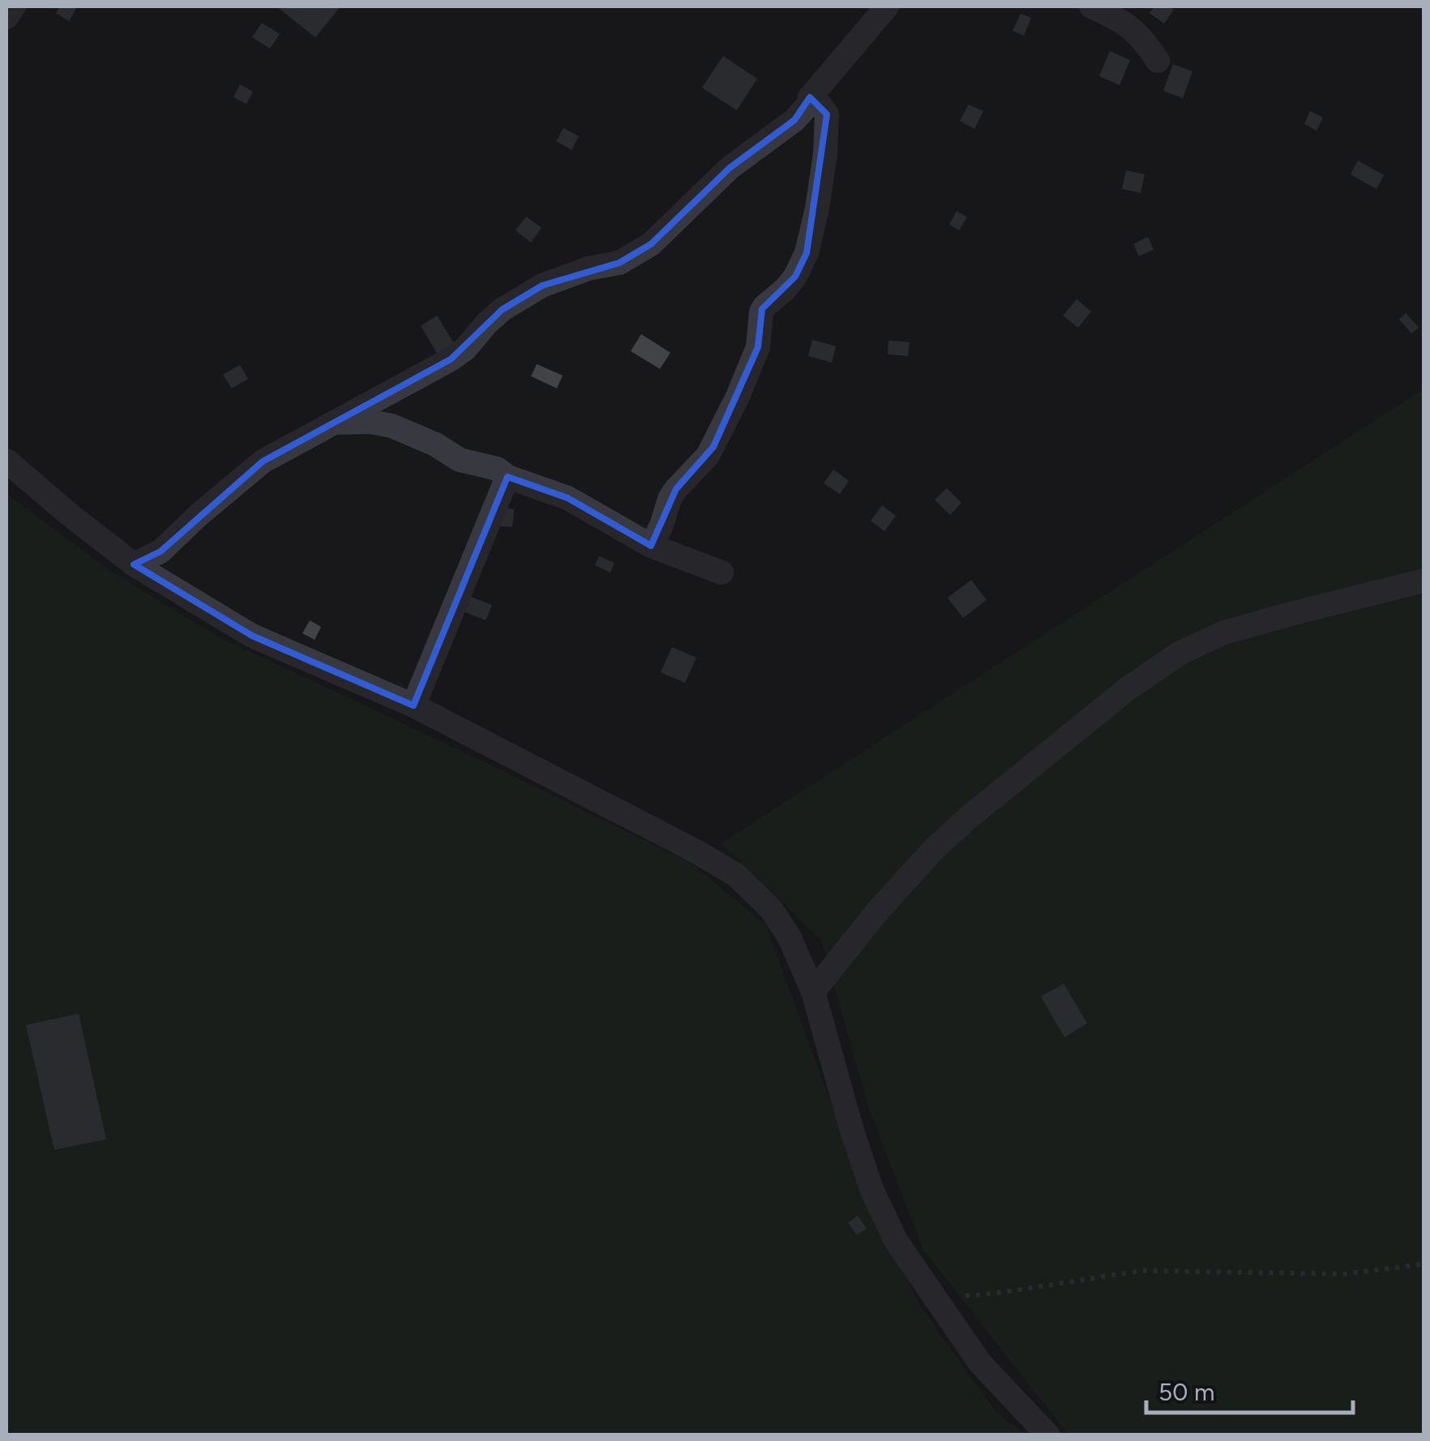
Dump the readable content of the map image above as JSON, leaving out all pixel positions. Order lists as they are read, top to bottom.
{
  "scale_bar": "50 m"
}
